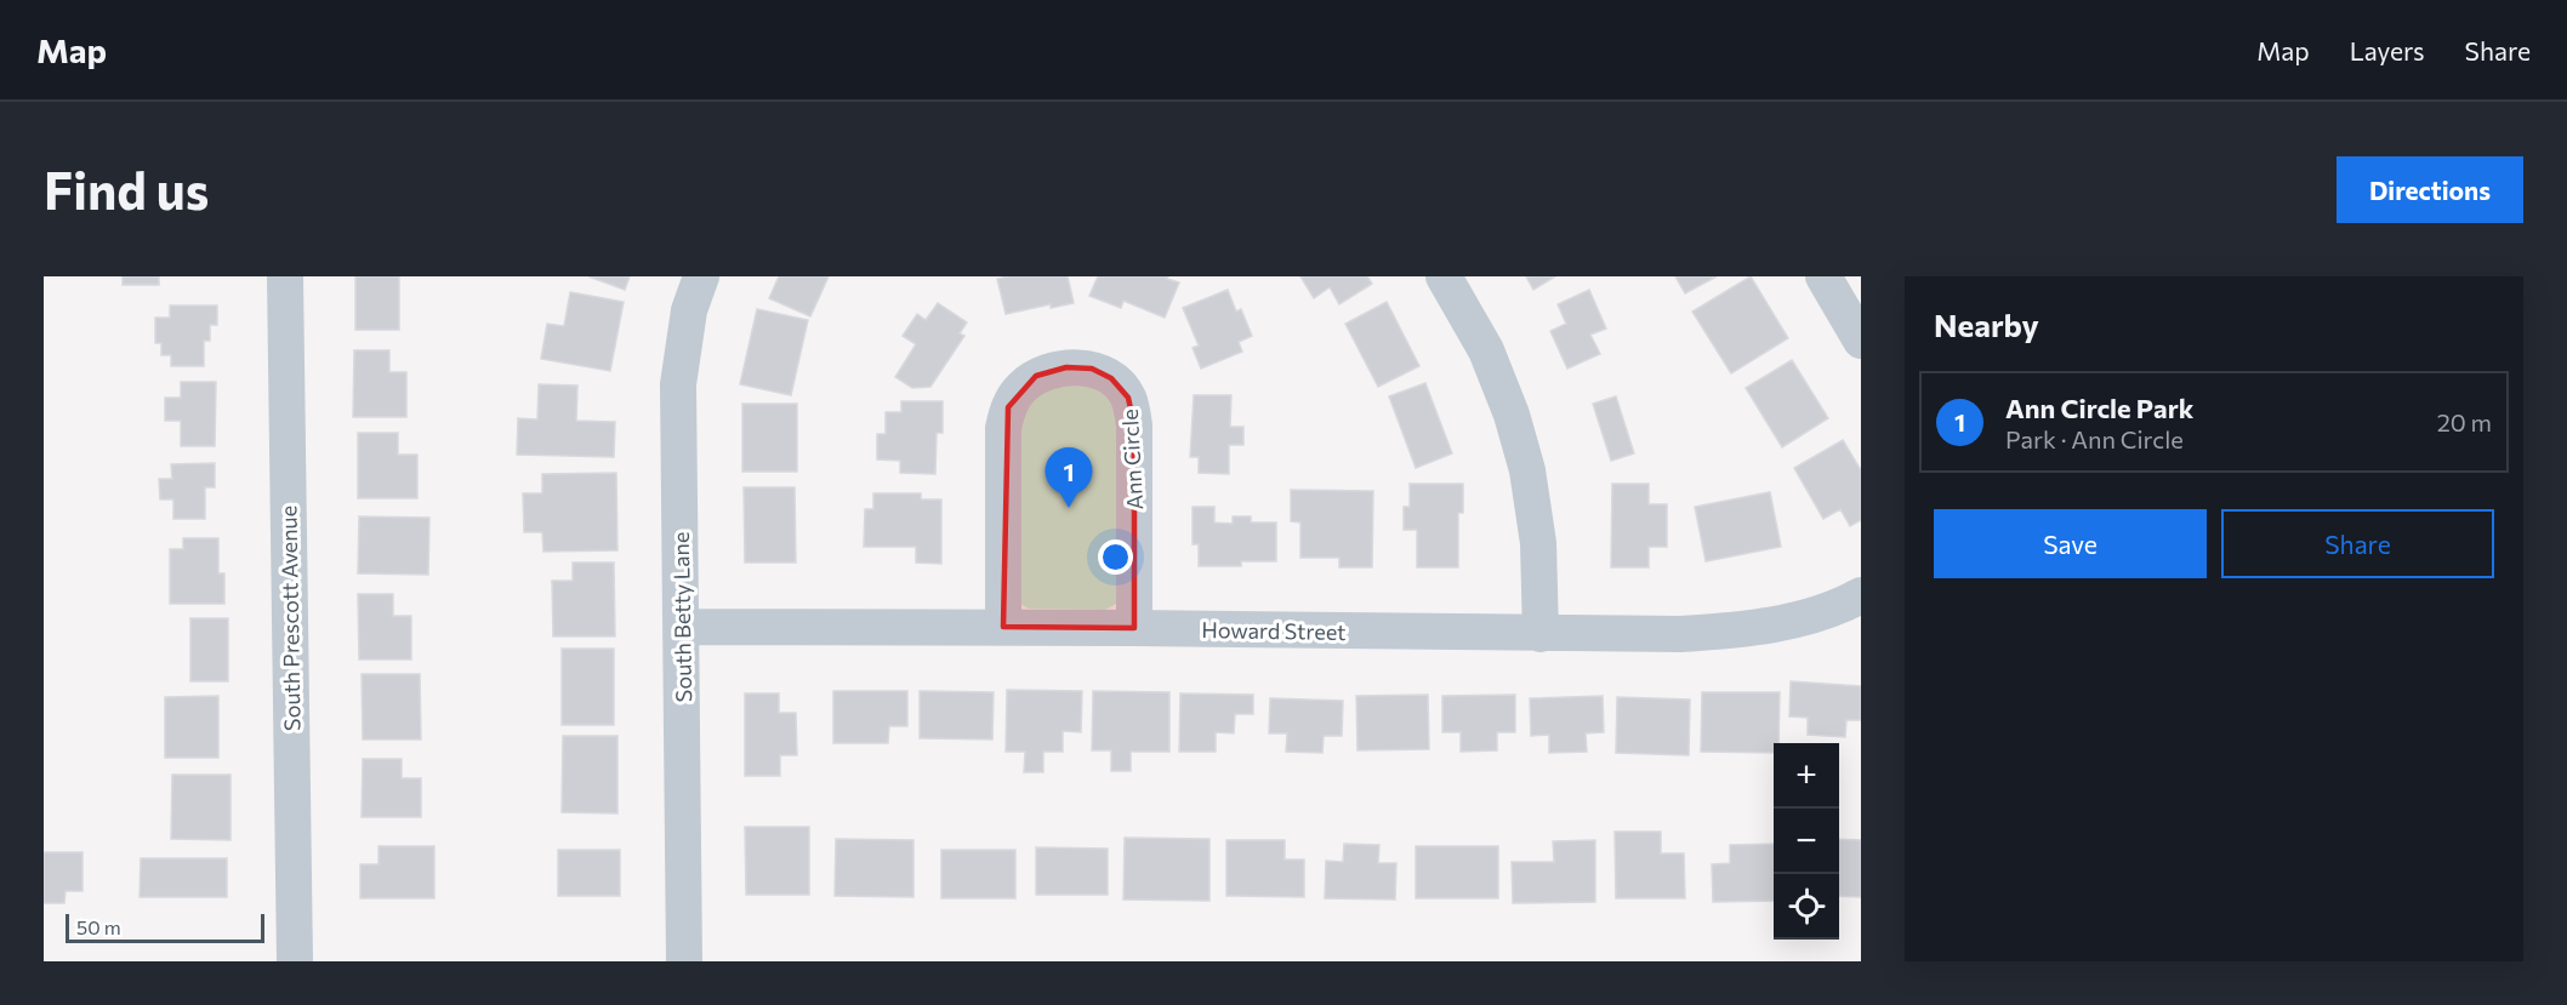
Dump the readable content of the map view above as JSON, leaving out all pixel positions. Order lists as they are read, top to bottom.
{
  "streets": {
    "street": [
      "Ann Circle",
      "South Betty Lane",
      "South Prescott Avenue",
      "Howard Street"
    ]
  },
  "crossings": [
    ["Ann Circle", "Howard Street"],
    ["South Betty Lane", "Howard Street"]
  ],
  "scale_bar": "50 m",
  "page": {
    "header": "Map",
    "nav": ["Map", "Layers", "Share"],
    "buttons": [
      "Directions",
      ["Save", "Share"]
    ],
    "title": "Find us",
    "heading": "Nearby",
    "list": [
      {
        "mark": "1",
        "name": "Ann Circle Park",
        "note": "Park · Ann Circle",
        "value": "20 m"
      }
    ],
    "pins": "1",
    "map_buttons": ["+", "−"],
    "scale": "50 m"
  }
}
